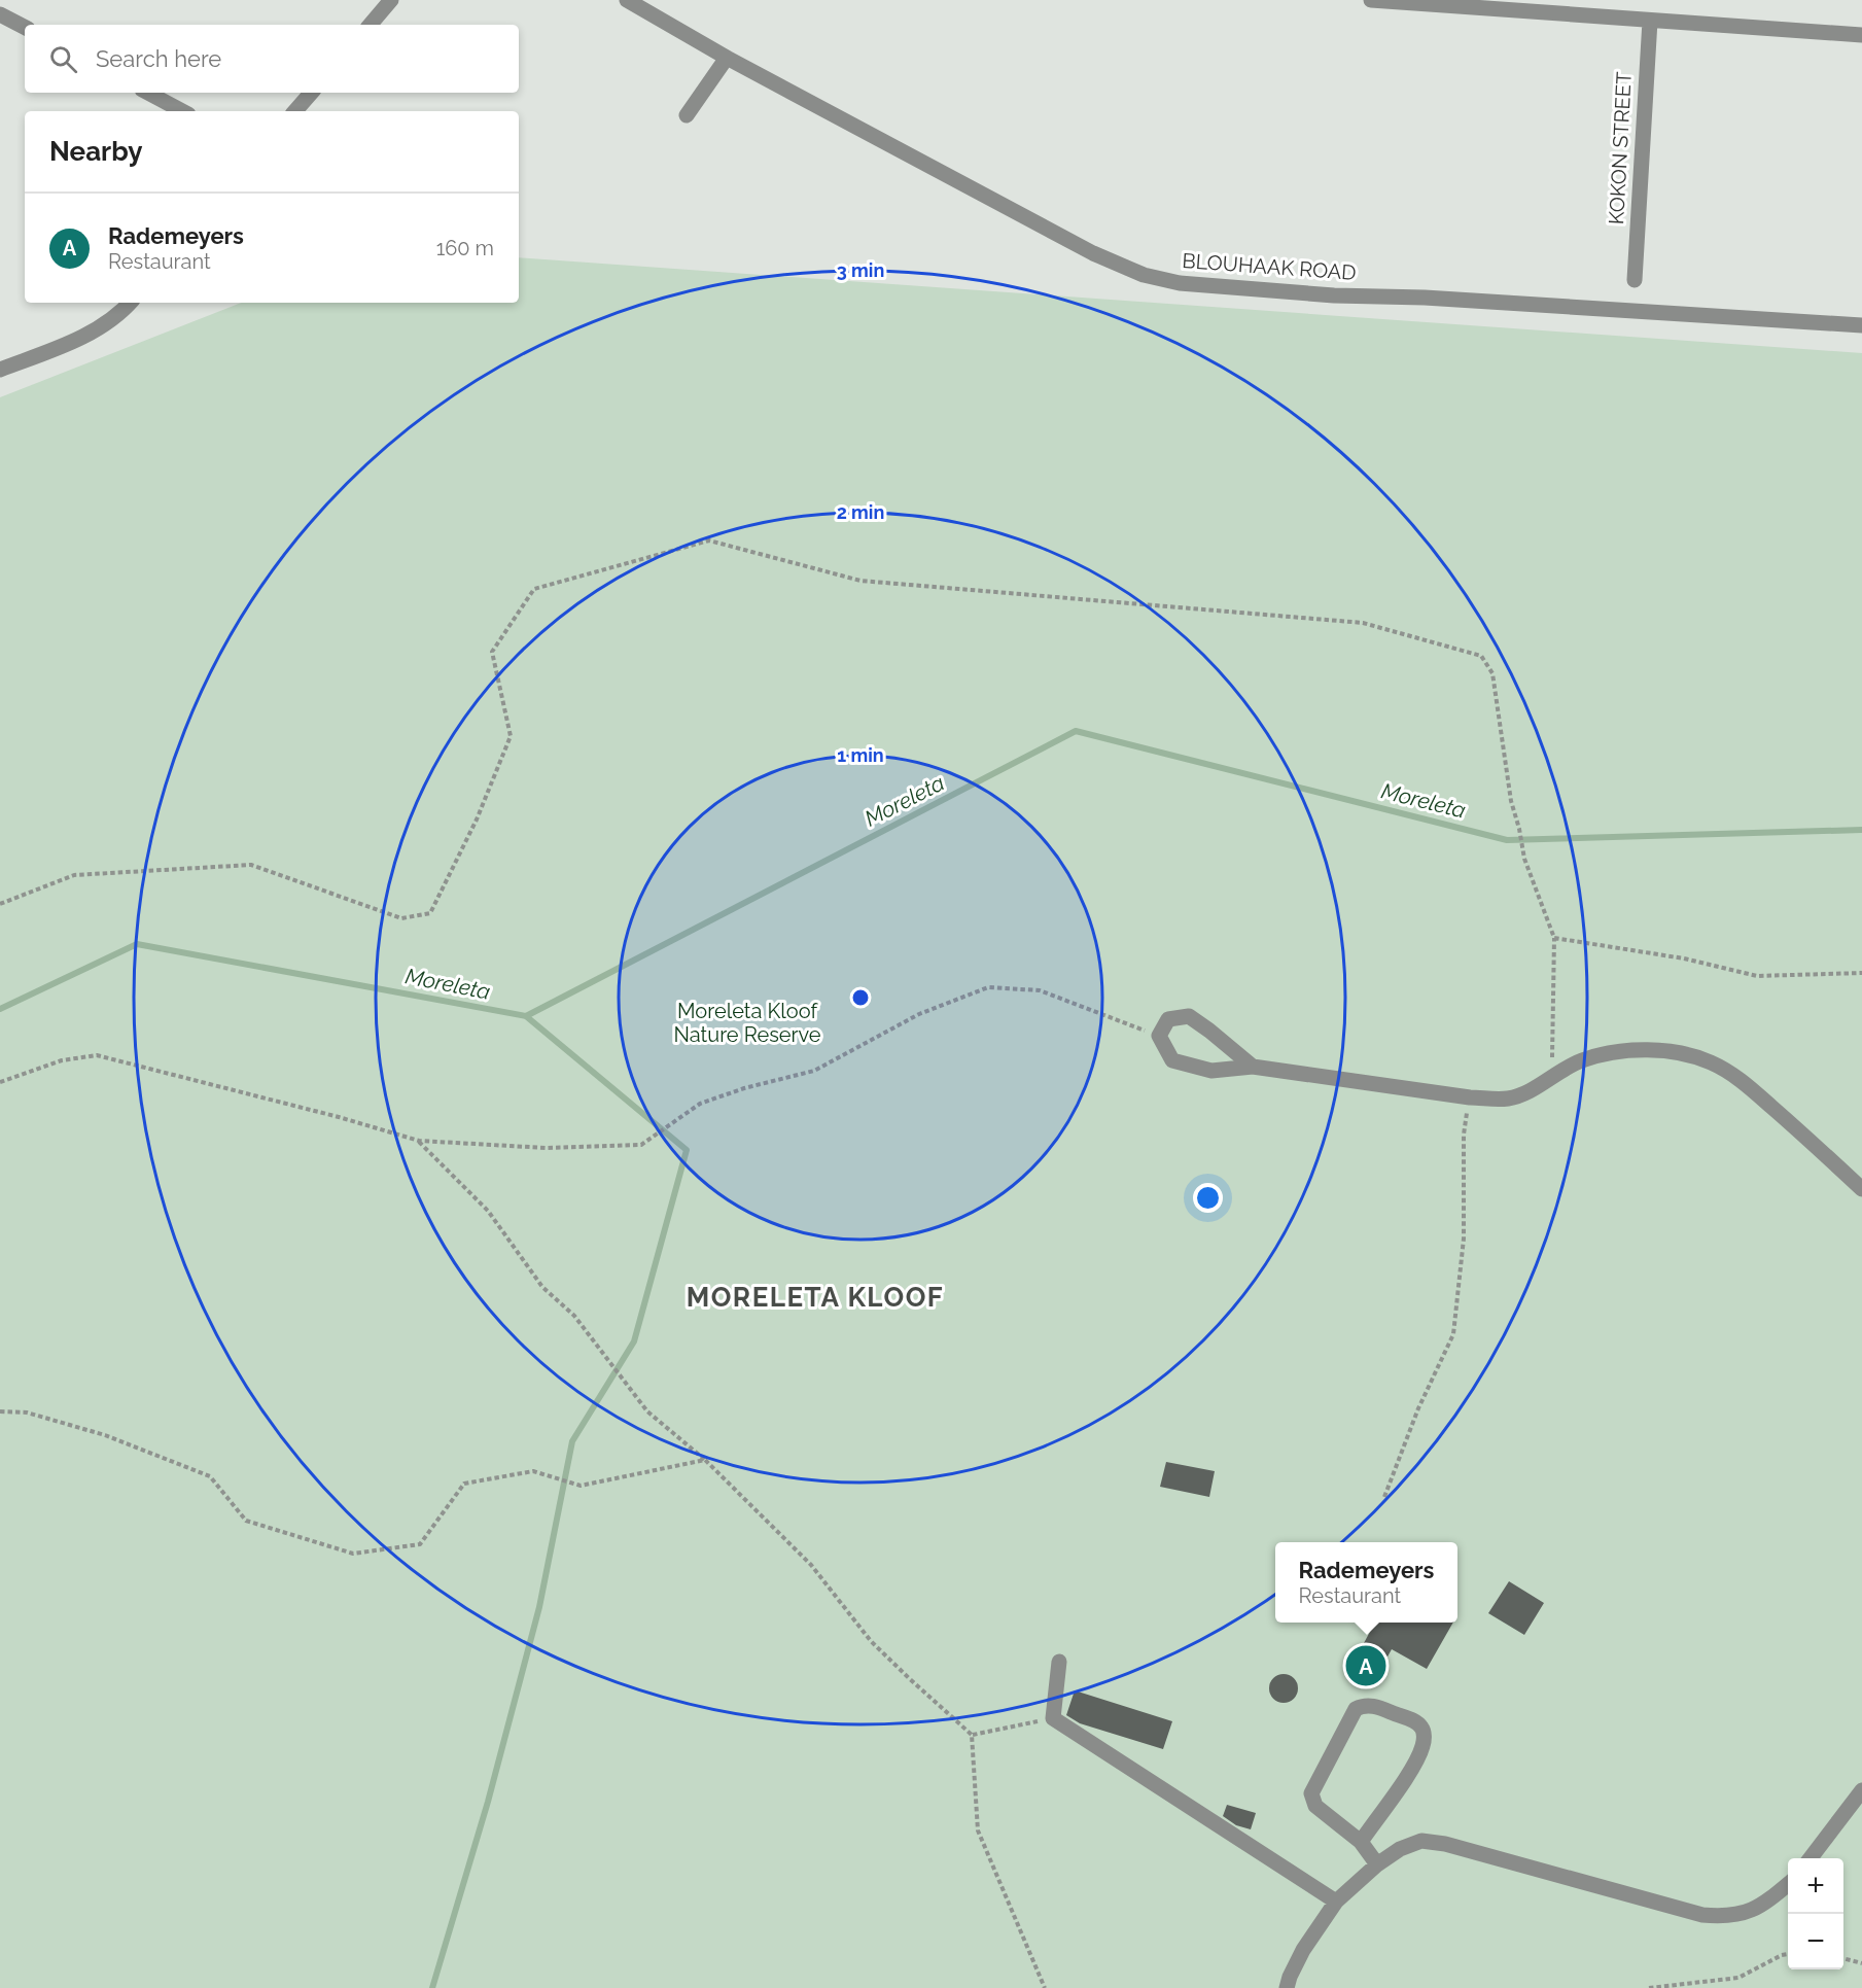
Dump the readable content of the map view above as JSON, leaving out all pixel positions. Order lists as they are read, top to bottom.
{
  "streets": {
    "street": ["KOKON STREET", "BLOUHAAK ROAD"]
  },
  "districts": ["MORELETA KLOOF"],
  "water": ["Moreleta"],
  "parks": ["Moreleta Kloof Nature Reserve"],
  "page": {
    "search": "Search here",
    "heading": "Nearby",
    "list": [
      {
        "mark": "A",
        "name": "Rademeyers",
        "note": "Restaurant",
        "value": "160 m"
      }
    ],
    "popup": ["Rademeyers", "Restaurant"],
    "pins": "A",
    "map_buttons": ["+", "−"]
  },
  "rings": ["3 min", "2 min", "1 min"]
}
